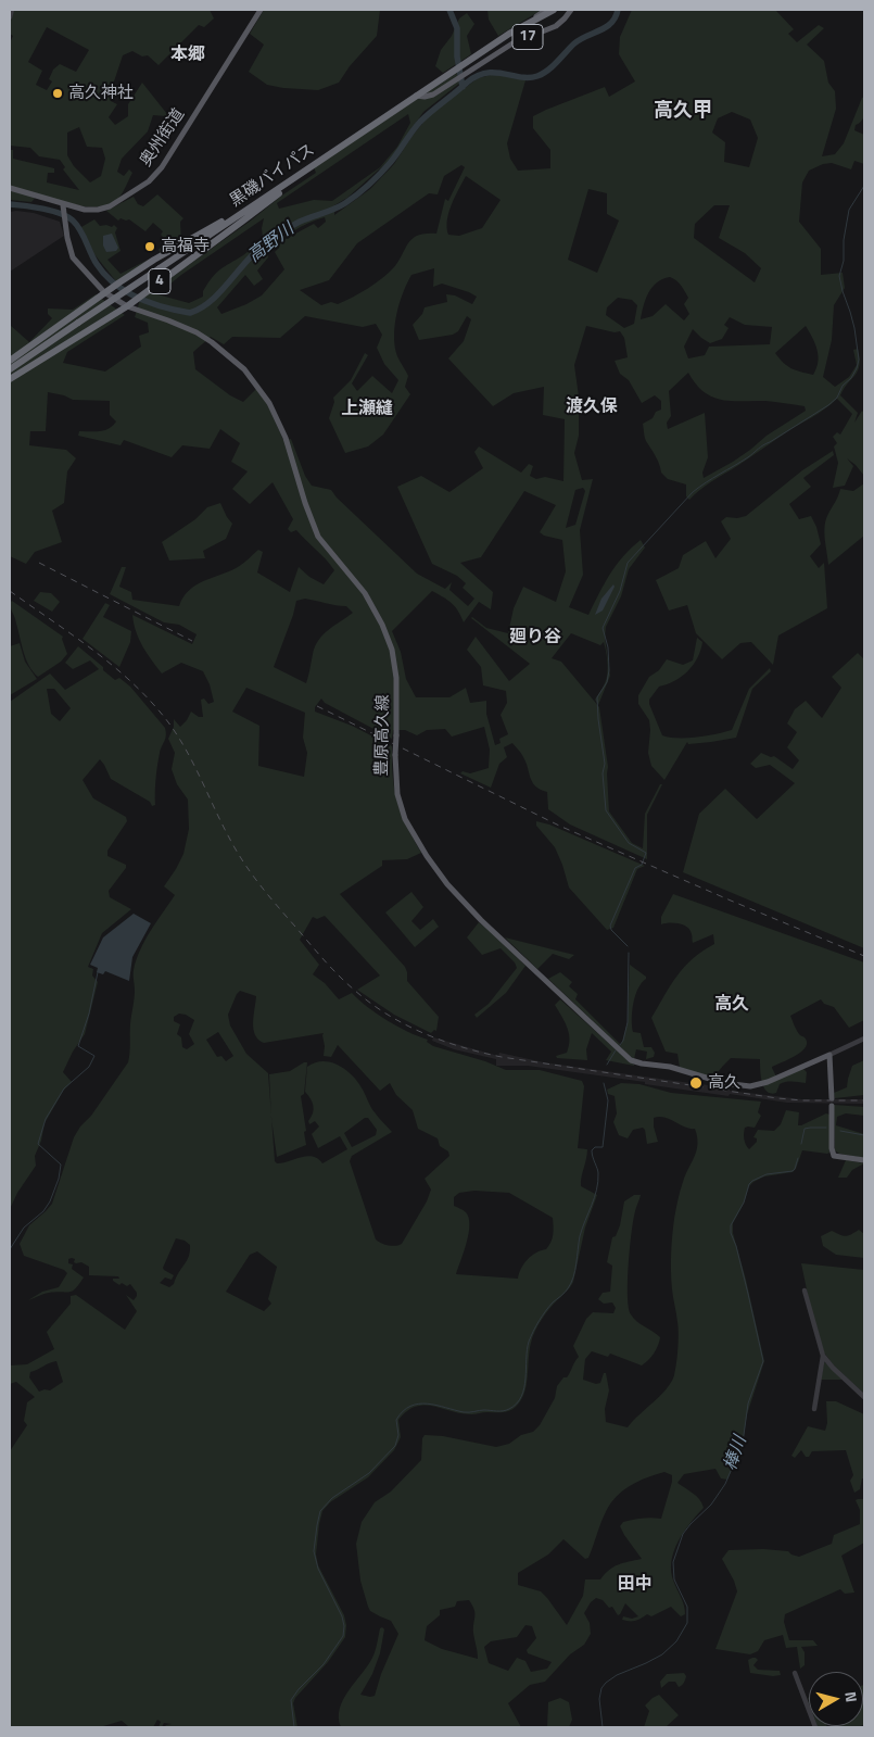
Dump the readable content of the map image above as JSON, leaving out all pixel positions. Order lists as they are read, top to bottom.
{
  "streets": {
    "highway": ["黒磯バイパス", "4"],
    "main road": ["17", "奥州街道", "豊原高久線"]
  },
  "crossings": [
    ["17", "黒磯バイパス"],
    ["奥州街道", "豊原高久線"],
    ["黒磯バイパス", "4"],
    ["4", "豊原高久線"]
  ],
  "districts": [
    "本郷",
    "高久甲",
    "渡久保",
    "上瀬縫",
    "廻り谷",
    "高久",
    "田中"
  ],
  "water": ["高野川", "棒川"],
  "places": ["高久神社", "高福寺", "高久"],
  "north": "right"
}
